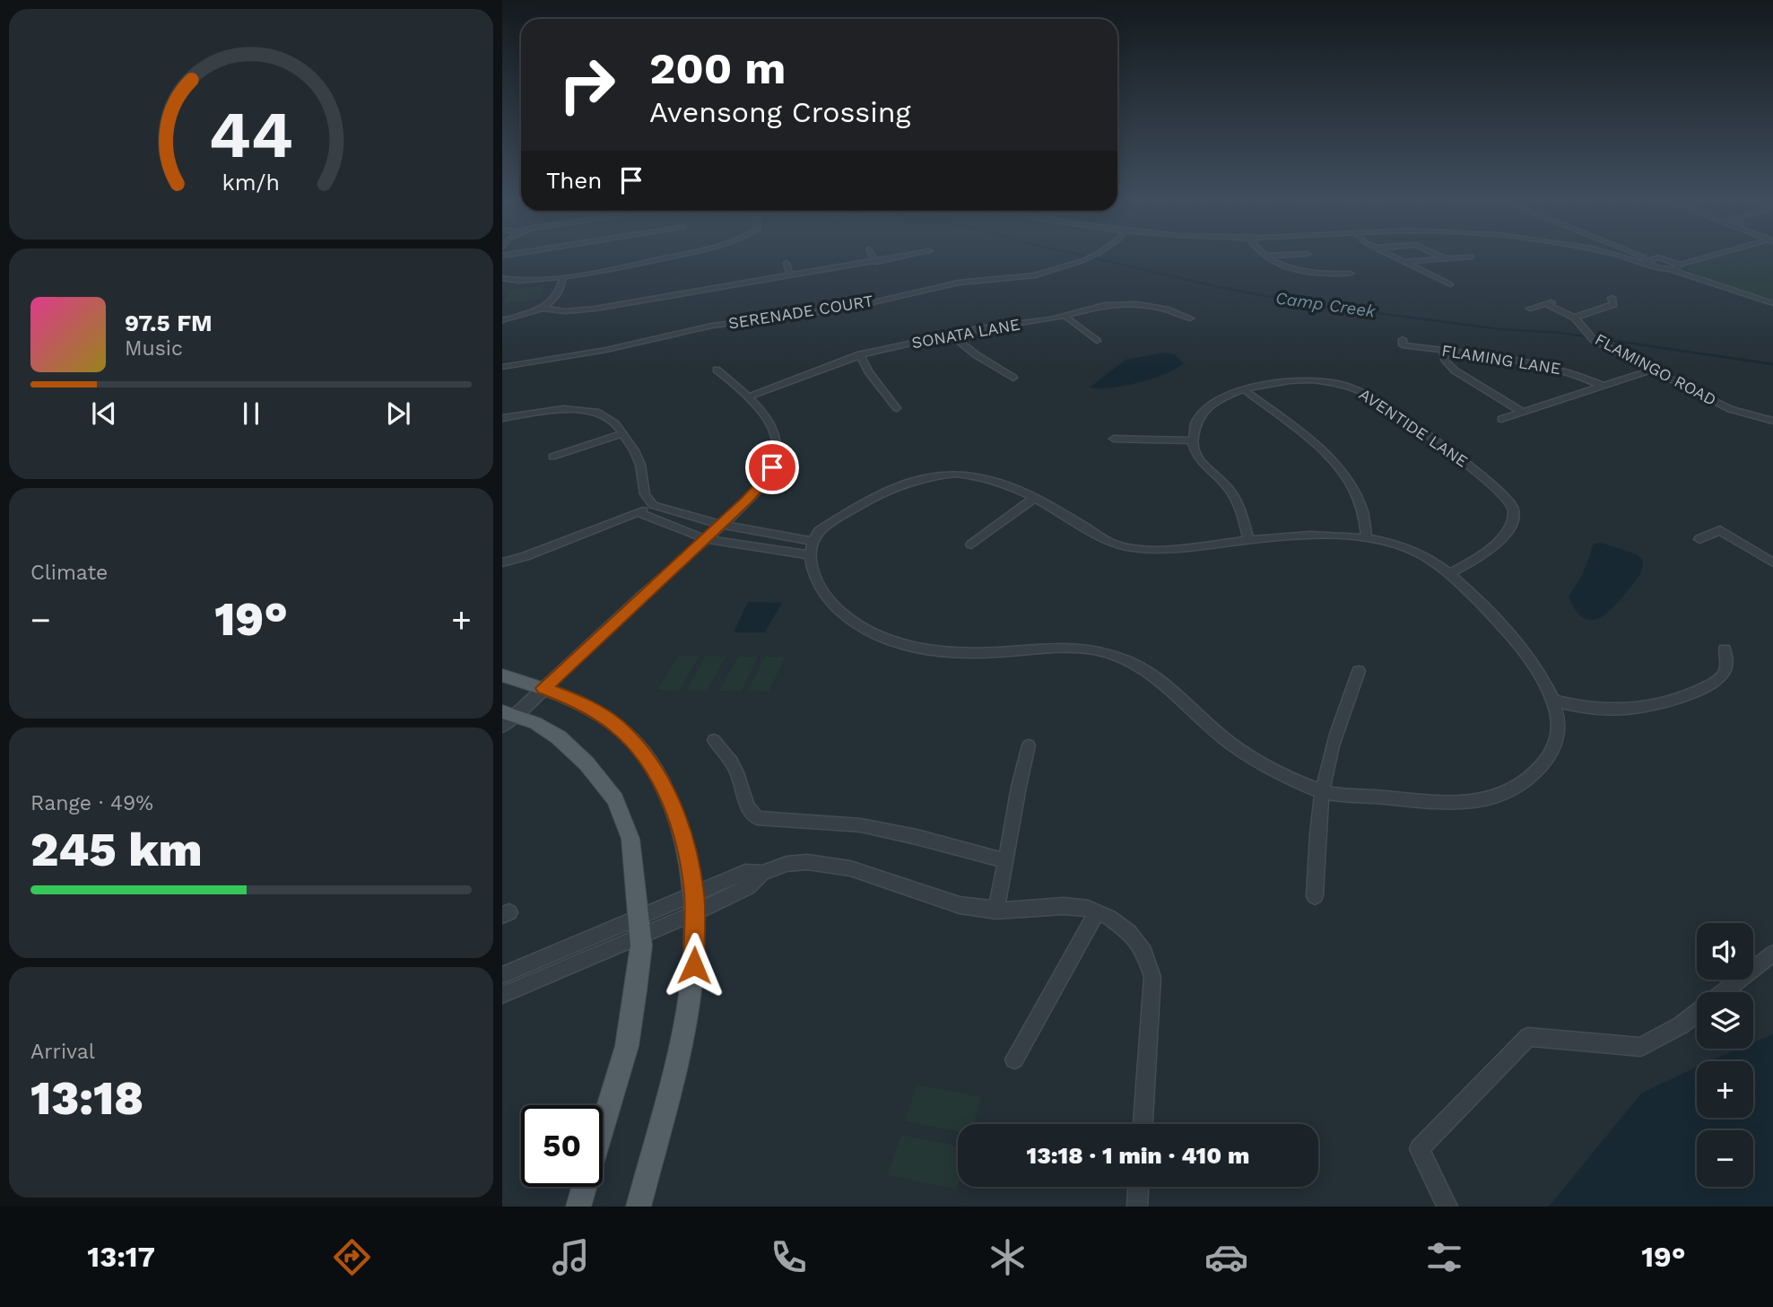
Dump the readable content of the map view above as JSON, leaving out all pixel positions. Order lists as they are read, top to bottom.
{
  "streets": {
    "street": [
      "SERENADE COURT",
      "SONATA LANE",
      "FLAMING LANE",
      "FLAMINGO ROAD",
      "AVENTIDE LANE"
    ]
  },
  "water": ["Camp Creek"],
  "page": {
    "turn": ["200 m", "Avensong Crossing"],
    "then": "Then",
    "song": ["97.5 FM", "Music"],
    "tile": [
      "Climate",
      ["Range · 49%", "245 km"],
      ["Arrival", "13:18"]
    ],
    "heat": ["−", "19°", "+"],
    "map_buttons": ["+", "−"],
    "limit": "50",
    "trip": "13:18 · 1 min · 410 m",
    "tabs": ["13:17", "19°"],
    "gauge": ["44", "km/h"]
  }
}
